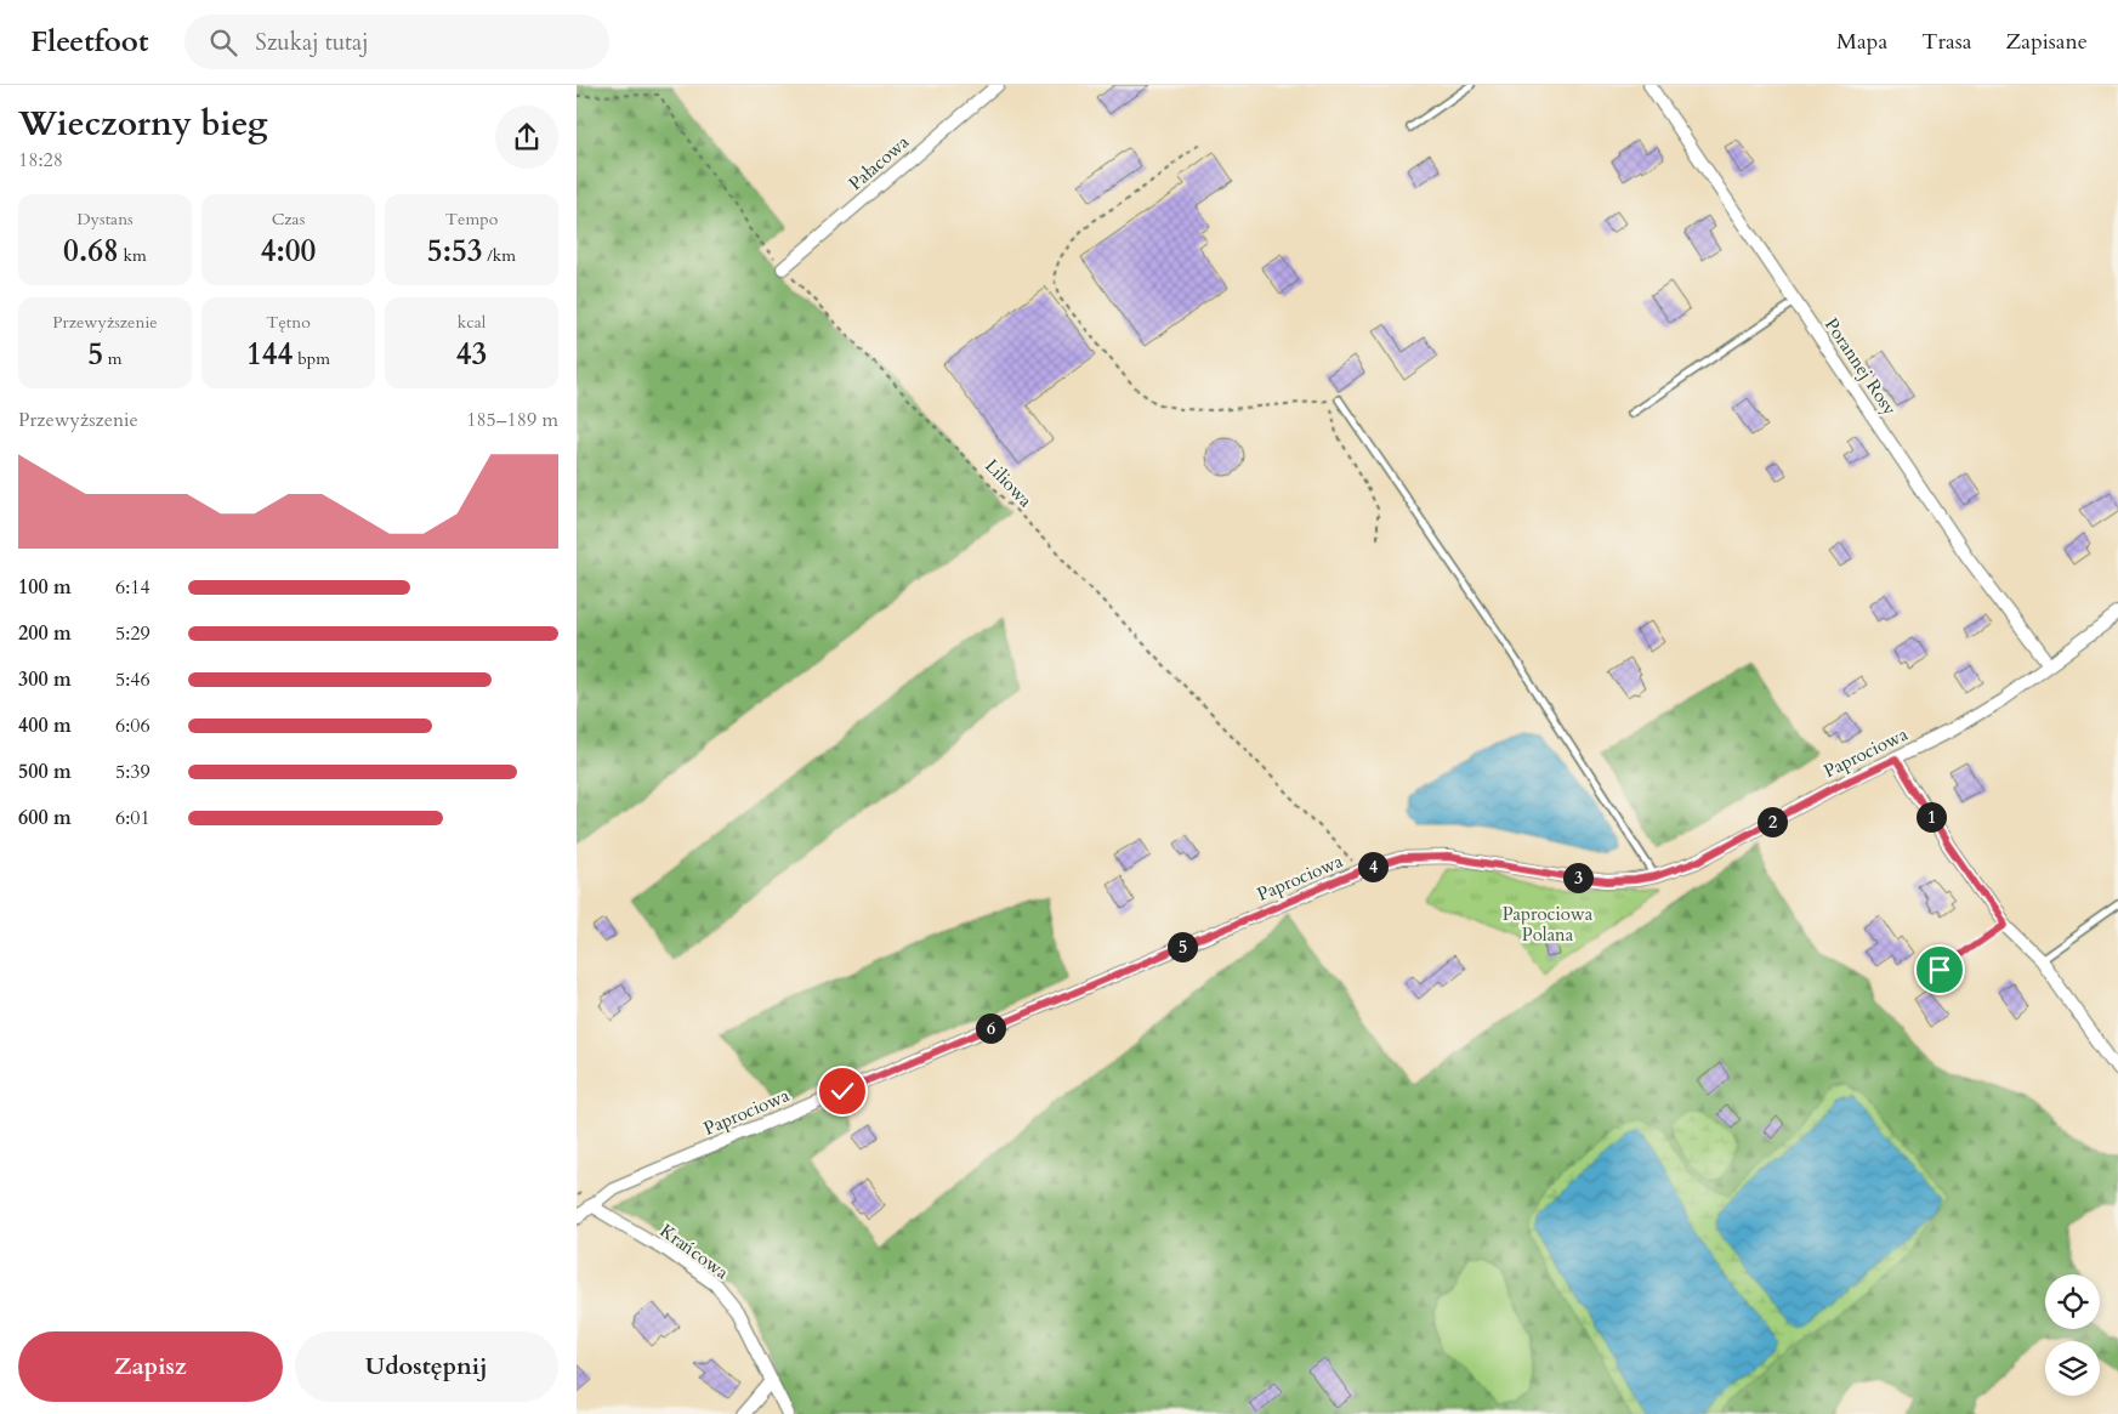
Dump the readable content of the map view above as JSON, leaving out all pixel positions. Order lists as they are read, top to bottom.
{
  "streets": {
    "street": [
      "Pałacowa",
      "Porannej Rosy",
      "Paprociowa",
      "Krańcowa"
    ],
    "path": ["Liliowa"]
  },
  "crossings": [
    ["Pałacowa", "Liliowa"],
    ["Porannej Rosy", "Paprociowa"],
    ["Liliowa", "Paprociowa"],
    ["Paprociowa", "Krańcowa"]
  ],
  "parks": ["Paprociowa Polana"],
  "page": {
    "header": "Fleetfoot",
    "search": "Szukaj tutaj",
    "nav": ["Mapa", "Trasa", "Zapisane"],
    "heading": ["Wieczorny bieg", "18:28"],
    "stats": [
      ["Dystans", "0.68 km"],
      ["Czas", "4:00"],
      ["Tempo", "5:53 /km"],
      ["Przewyższenie", "5 m"],
      ["Tętno", "144 bpm"],
      ["kcal", "43"]
    ],
    "chart": ["Przewyższenie", "185–189 m"],
    "list": [
      {
        "name": "100 m",
        "note": "6:14"
      },
      {
        "name": "200 m",
        "note": "5:29"
      },
      {
        "name": "300 m",
        "note": "5:46"
      },
      {
        "name": "400 m",
        "note": "6:06"
      },
      {
        "name": "500 m",
        "note": "5:39"
      },
      {
        "name": "600 m",
        "note": "6:01"
      }
    ],
    "pins": [
      "1",
      "2",
      "4",
      "3",
      "5",
      "6"
    ],
    "buttons": ["Zapisz", "Udostępnij"]
  }
}
